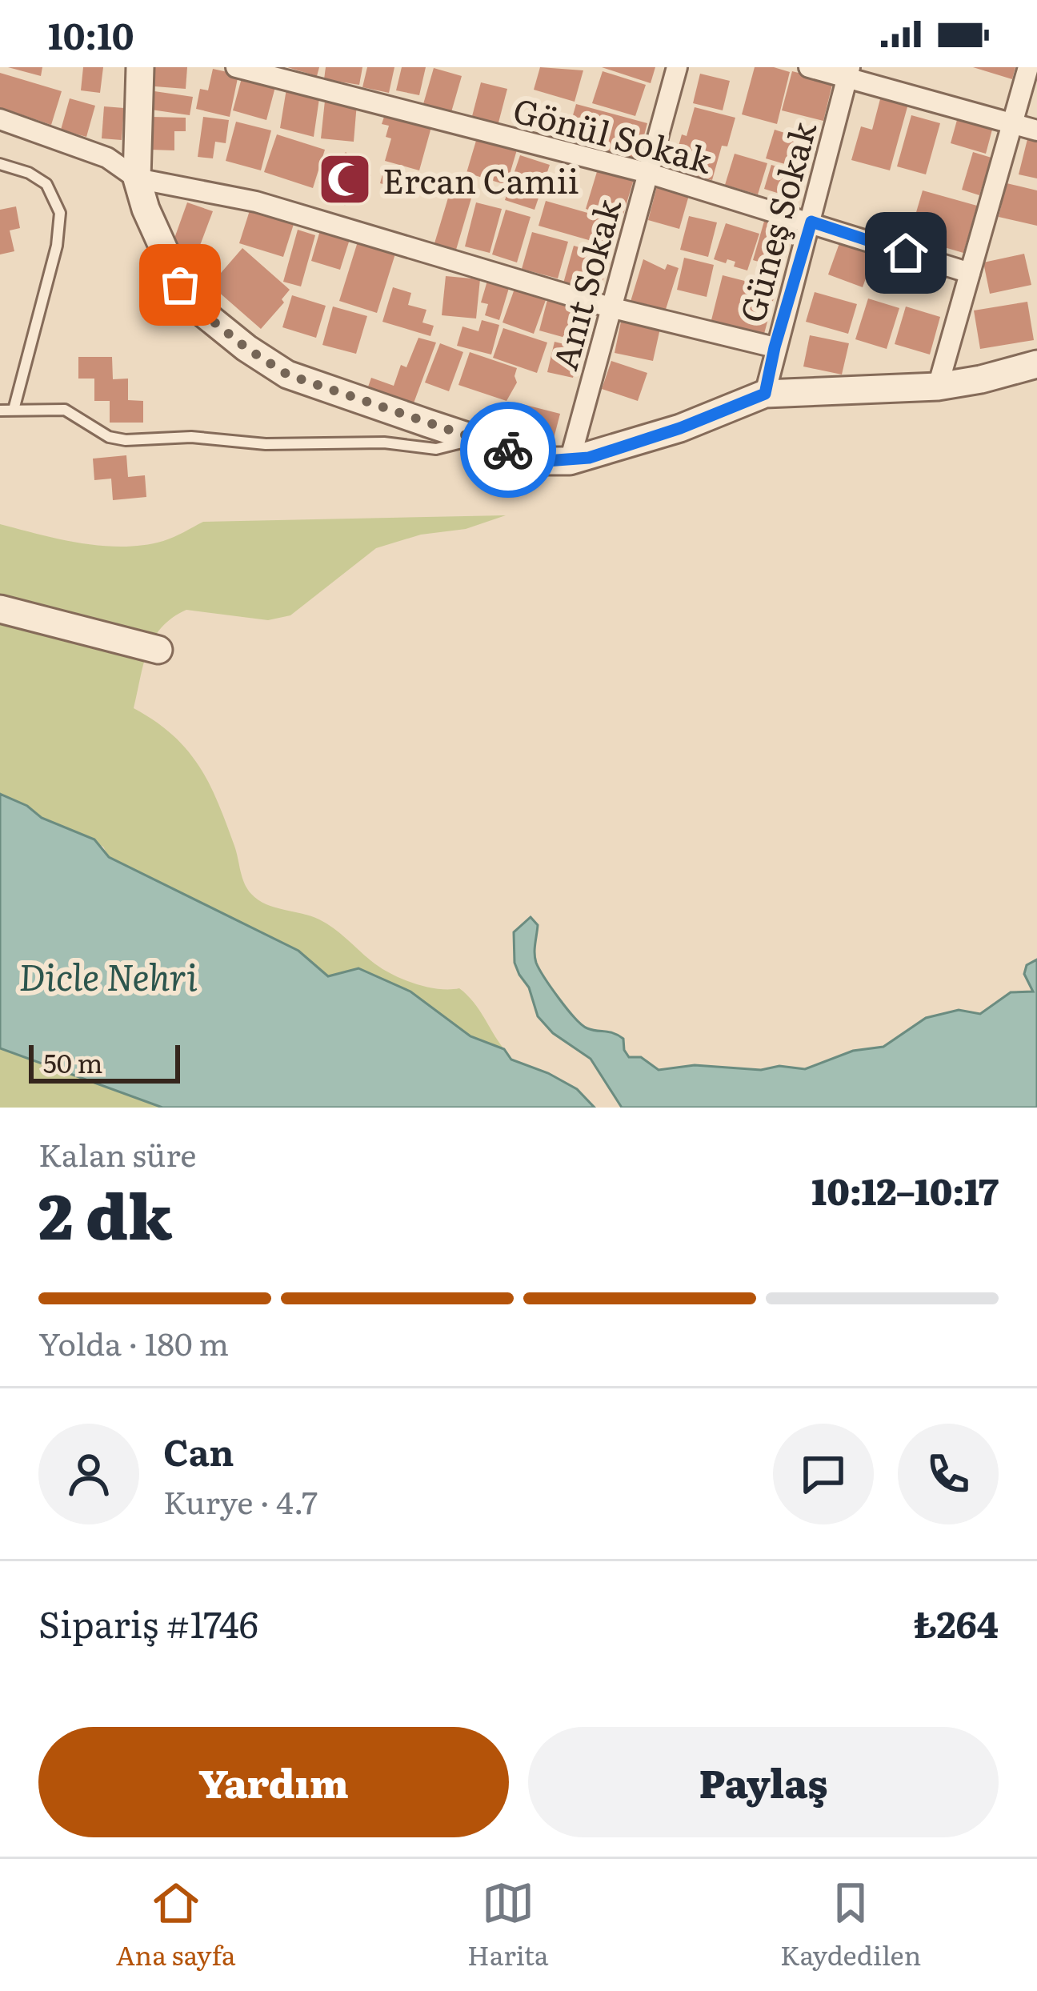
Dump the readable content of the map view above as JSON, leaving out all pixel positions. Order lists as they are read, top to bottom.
{
  "streets": {
    "street": ["Gönül Sokak", "Güneş Sokak", "Anıt Sokak"]
  },
  "crossings": [
    ["Gönül Sokak", "Güneş Sokak"],
    ["Gönül Sokak", "Anıt Sokak"]
  ],
  "water": ["Dicle Nehri"],
  "places": {
    "mosque": ["Ercan Camii"]
  },
  "scale_bar": "50 m",
  "page": {
    "status": "10:10",
    "scale": "50 m",
    "heading": ["2 dk", "Kalan süre", "10:12–10:17"],
    "panel": [
      "Can",
      "Kurye · 4.7",
      "Sipariş #1746",
      "₺264"
    ],
    "bar": "Yolda · 180 m",
    "buttons": ["Yardım", "Paylaş"],
    "tabs": ["Ana sayfa", "Harita", "Kaydedilen"]
  }
}
